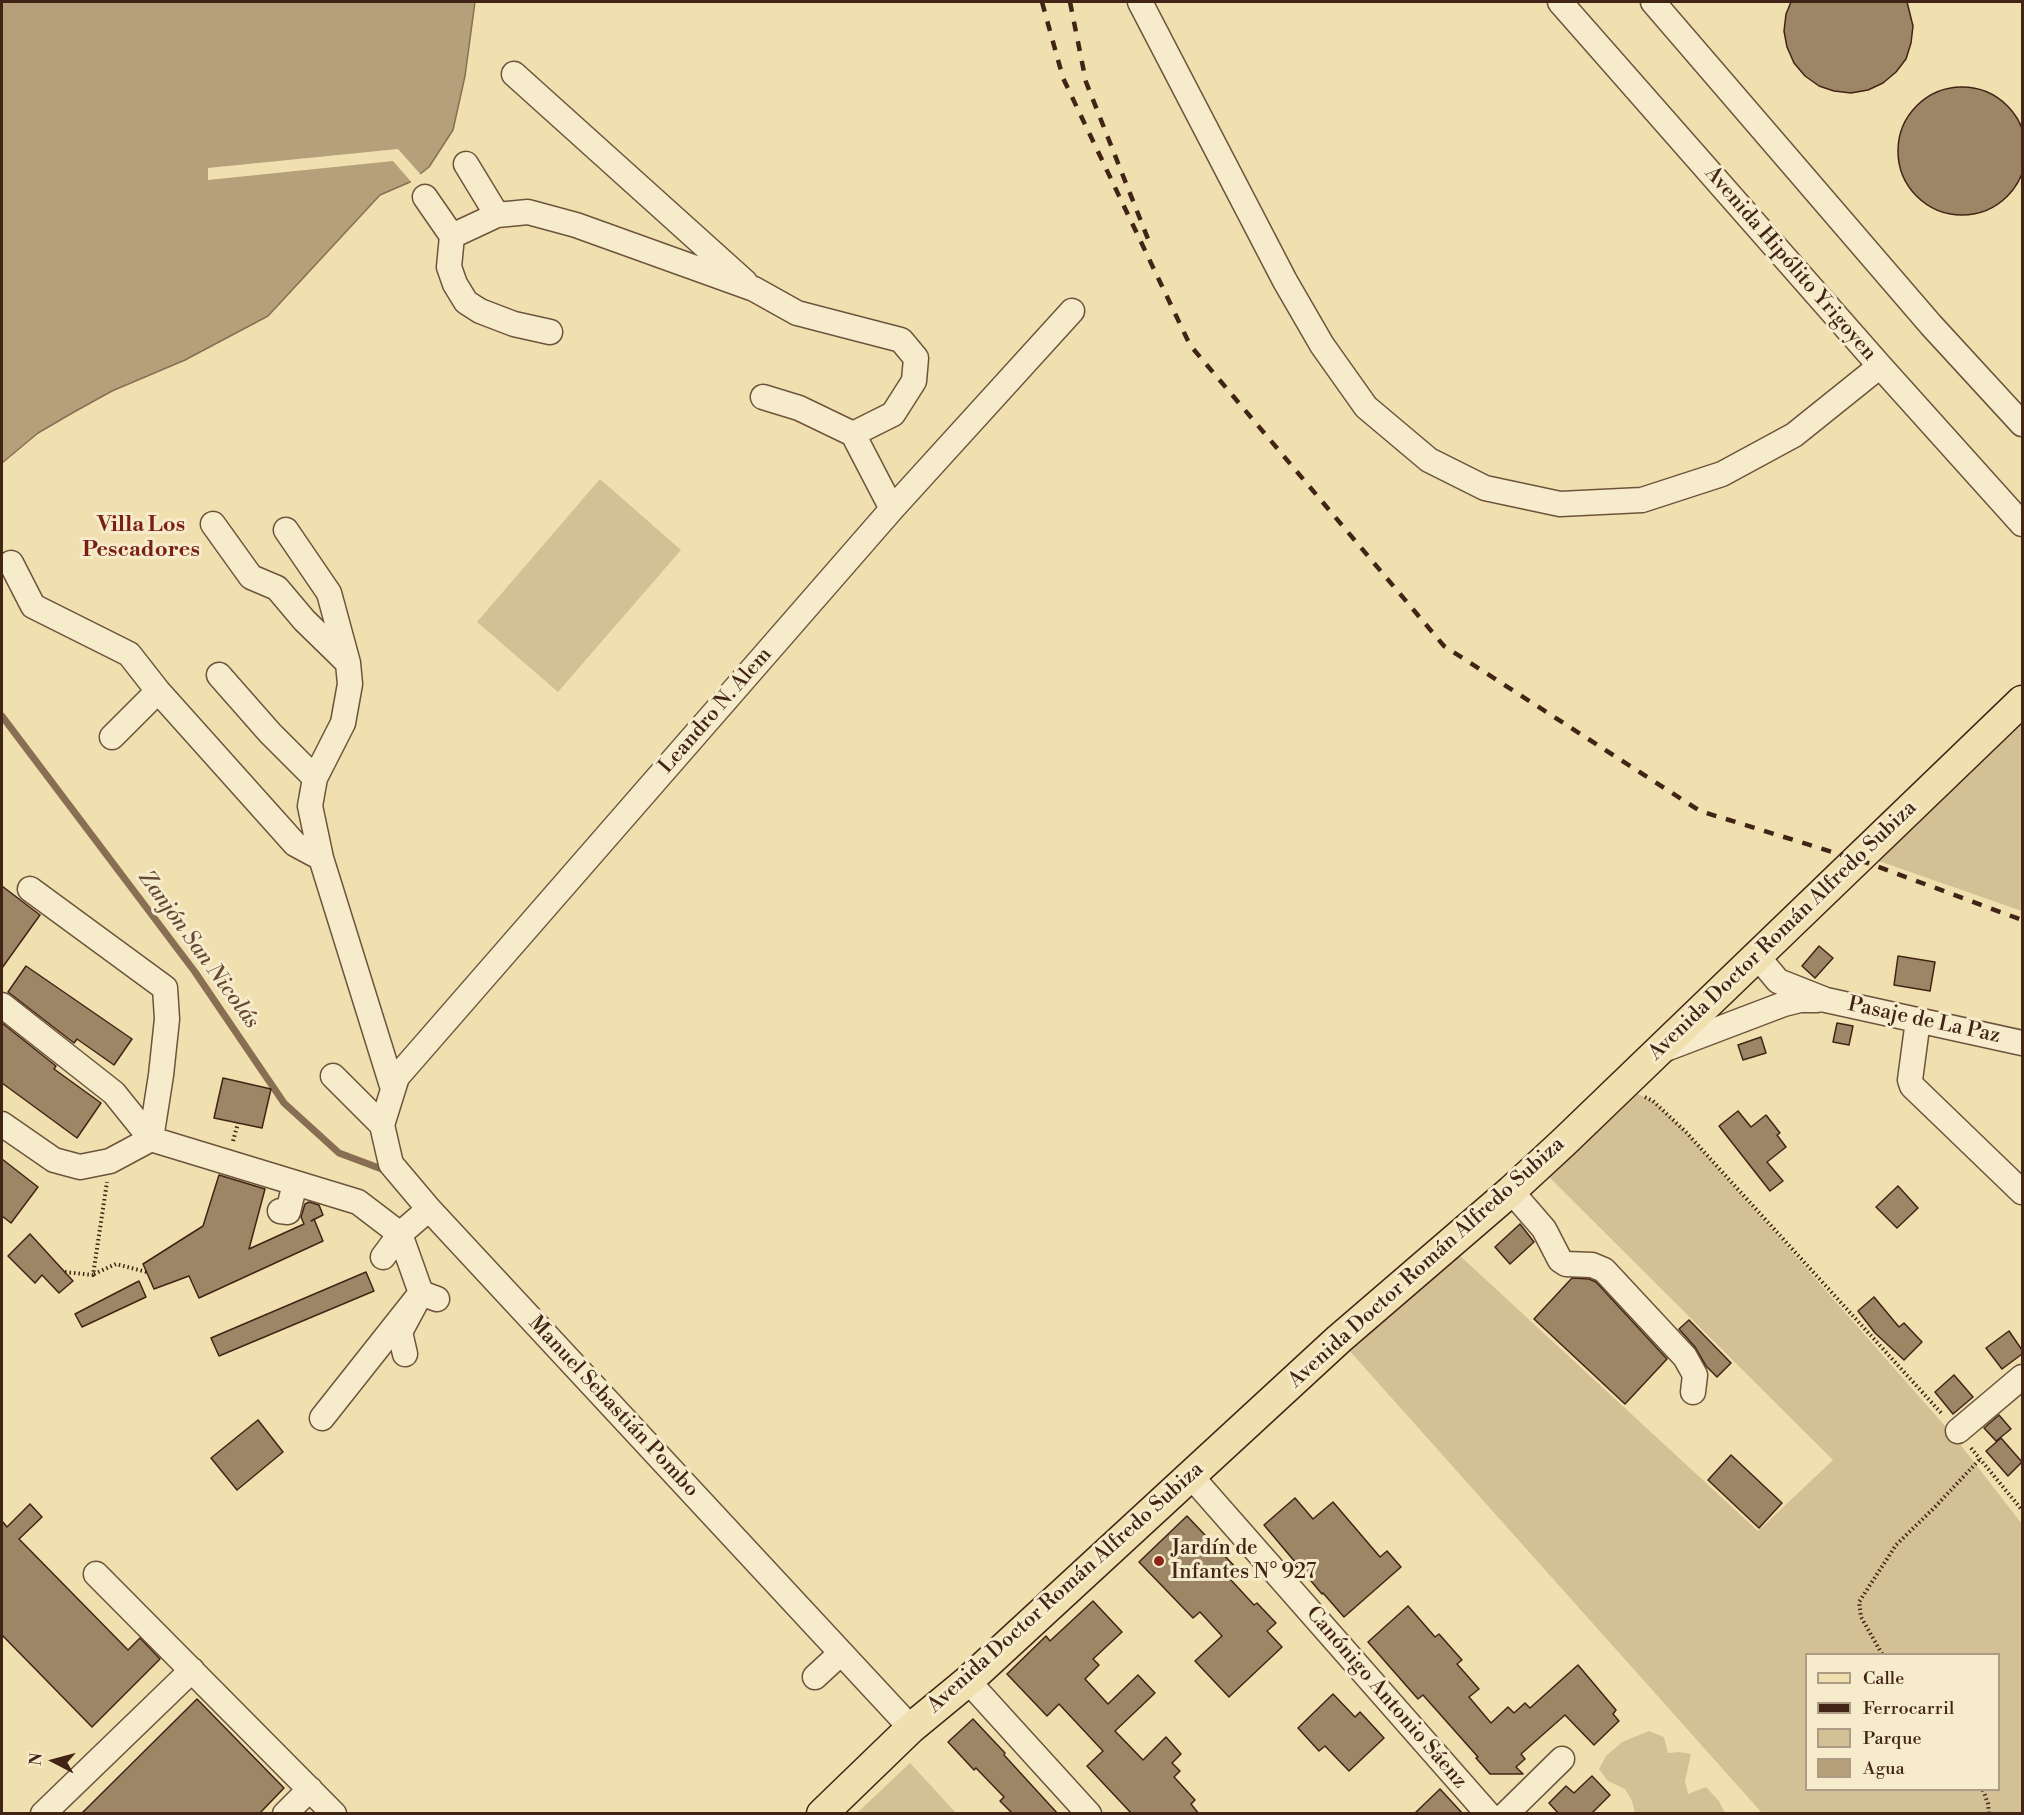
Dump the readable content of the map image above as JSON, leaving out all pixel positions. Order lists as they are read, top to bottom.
{
  "streets": {
    "main road": ["Avenida Doctor Román Alfredo Subiza"],
    "street": [
      "Avenida Hipólito Yrigoyen",
      "Leandro N. Alem",
      "Pasaje de La Paz",
      "Manuel Sebastián Pombo",
      "Canónigo Antonio Sáenz"
    ]
  },
  "crossings": [
    ["Leandro N. Alem", "Manuel Sebastián Pombo"],
    ["Avenida Doctor Román Alfredo Subiza", "Pasaje de La Paz"],
    ["Avenida Doctor Román Alfredo Subiza", "Manuel Sebastián Pombo"],
    ["Avenida Doctor Román Alfredo Subiza", "Canónigo Antonio Sáenz"]
  ],
  "districts": ["Villa Los Pescadores"],
  "water": ["Zanjón San Nicolás"],
  "places": ["Jardín de Infantes N° 927"],
  "legend": [
    "Calle",
    "Ferrocarril",
    "Parque",
    "Agua"
  ],
  "north": "left"
}
